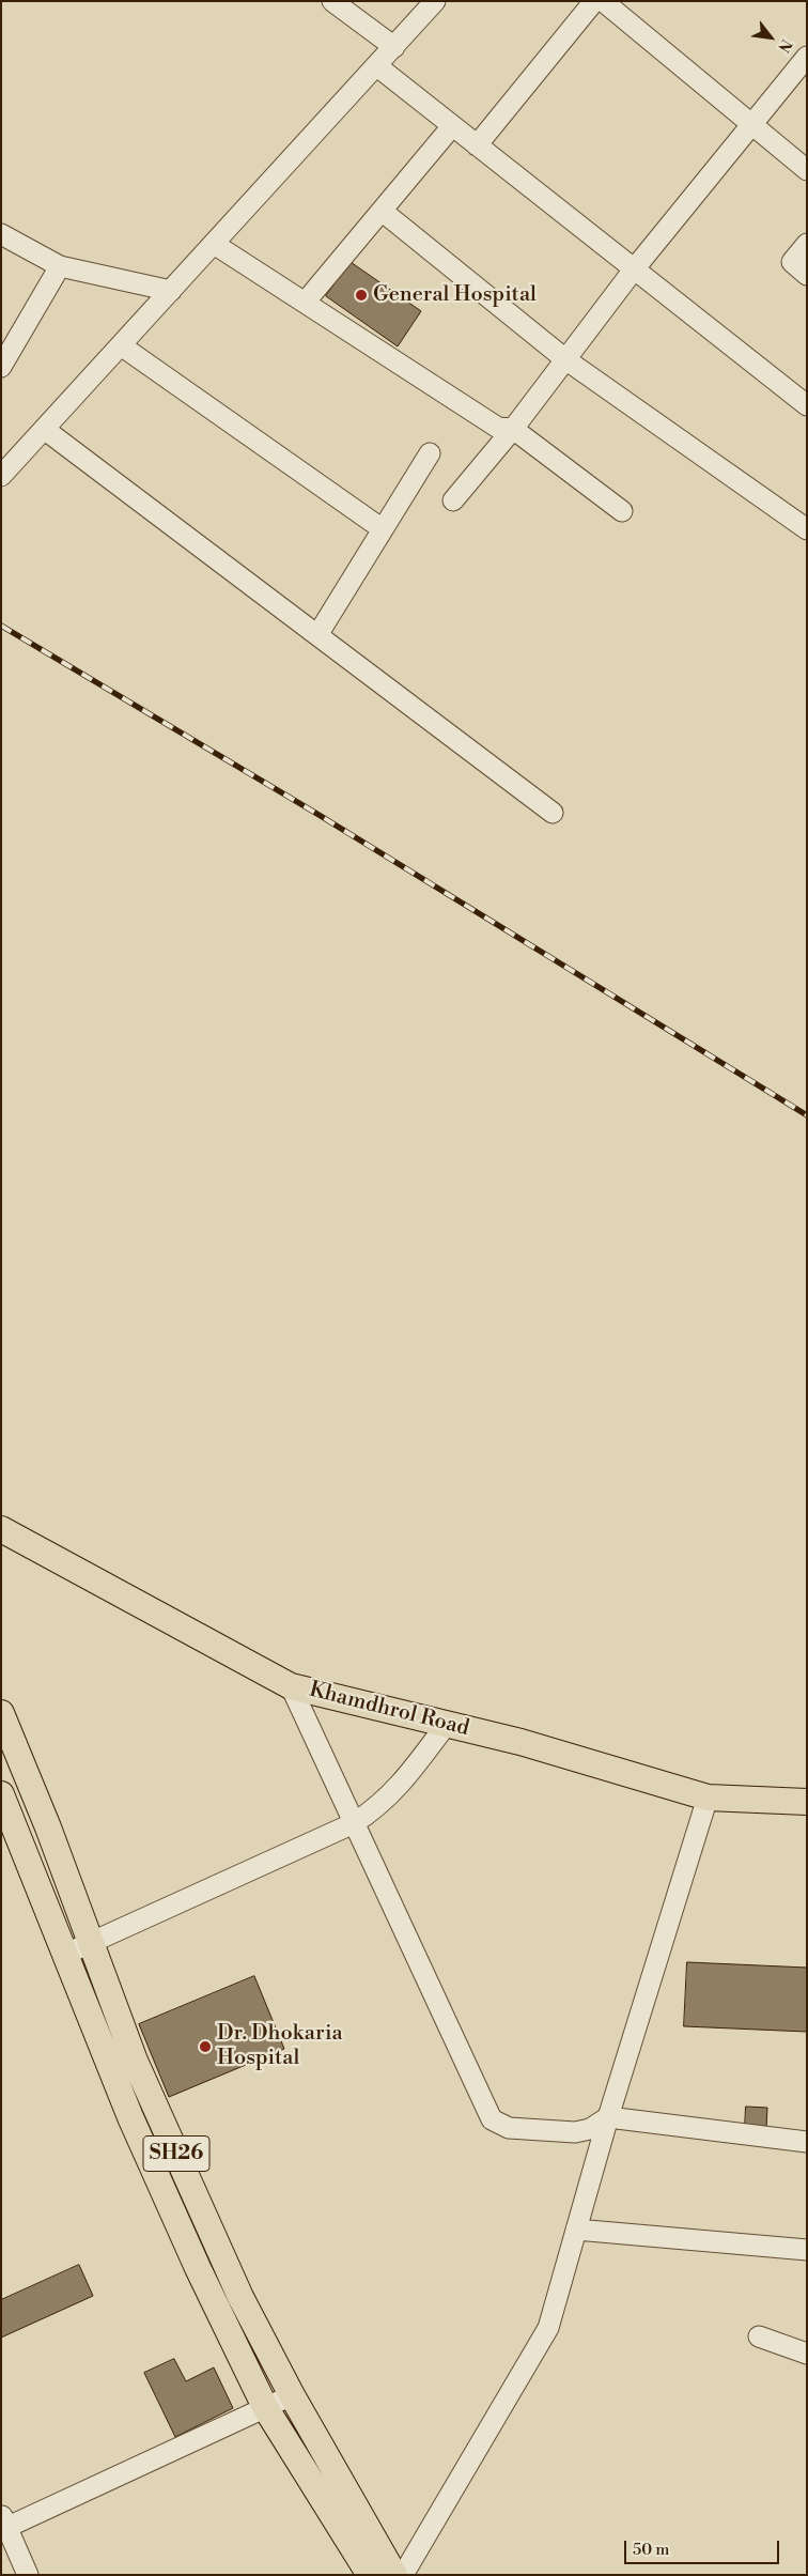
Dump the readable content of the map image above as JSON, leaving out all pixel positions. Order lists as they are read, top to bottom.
{
  "streets": {
    "main road": ["Khamdhrol Road", "SH26"]
  },
  "places": ["General Hospital", "Dr. Dhokaria Hospital"],
  "scale_bar": "50 m",
  "north": "bottom right"
}
